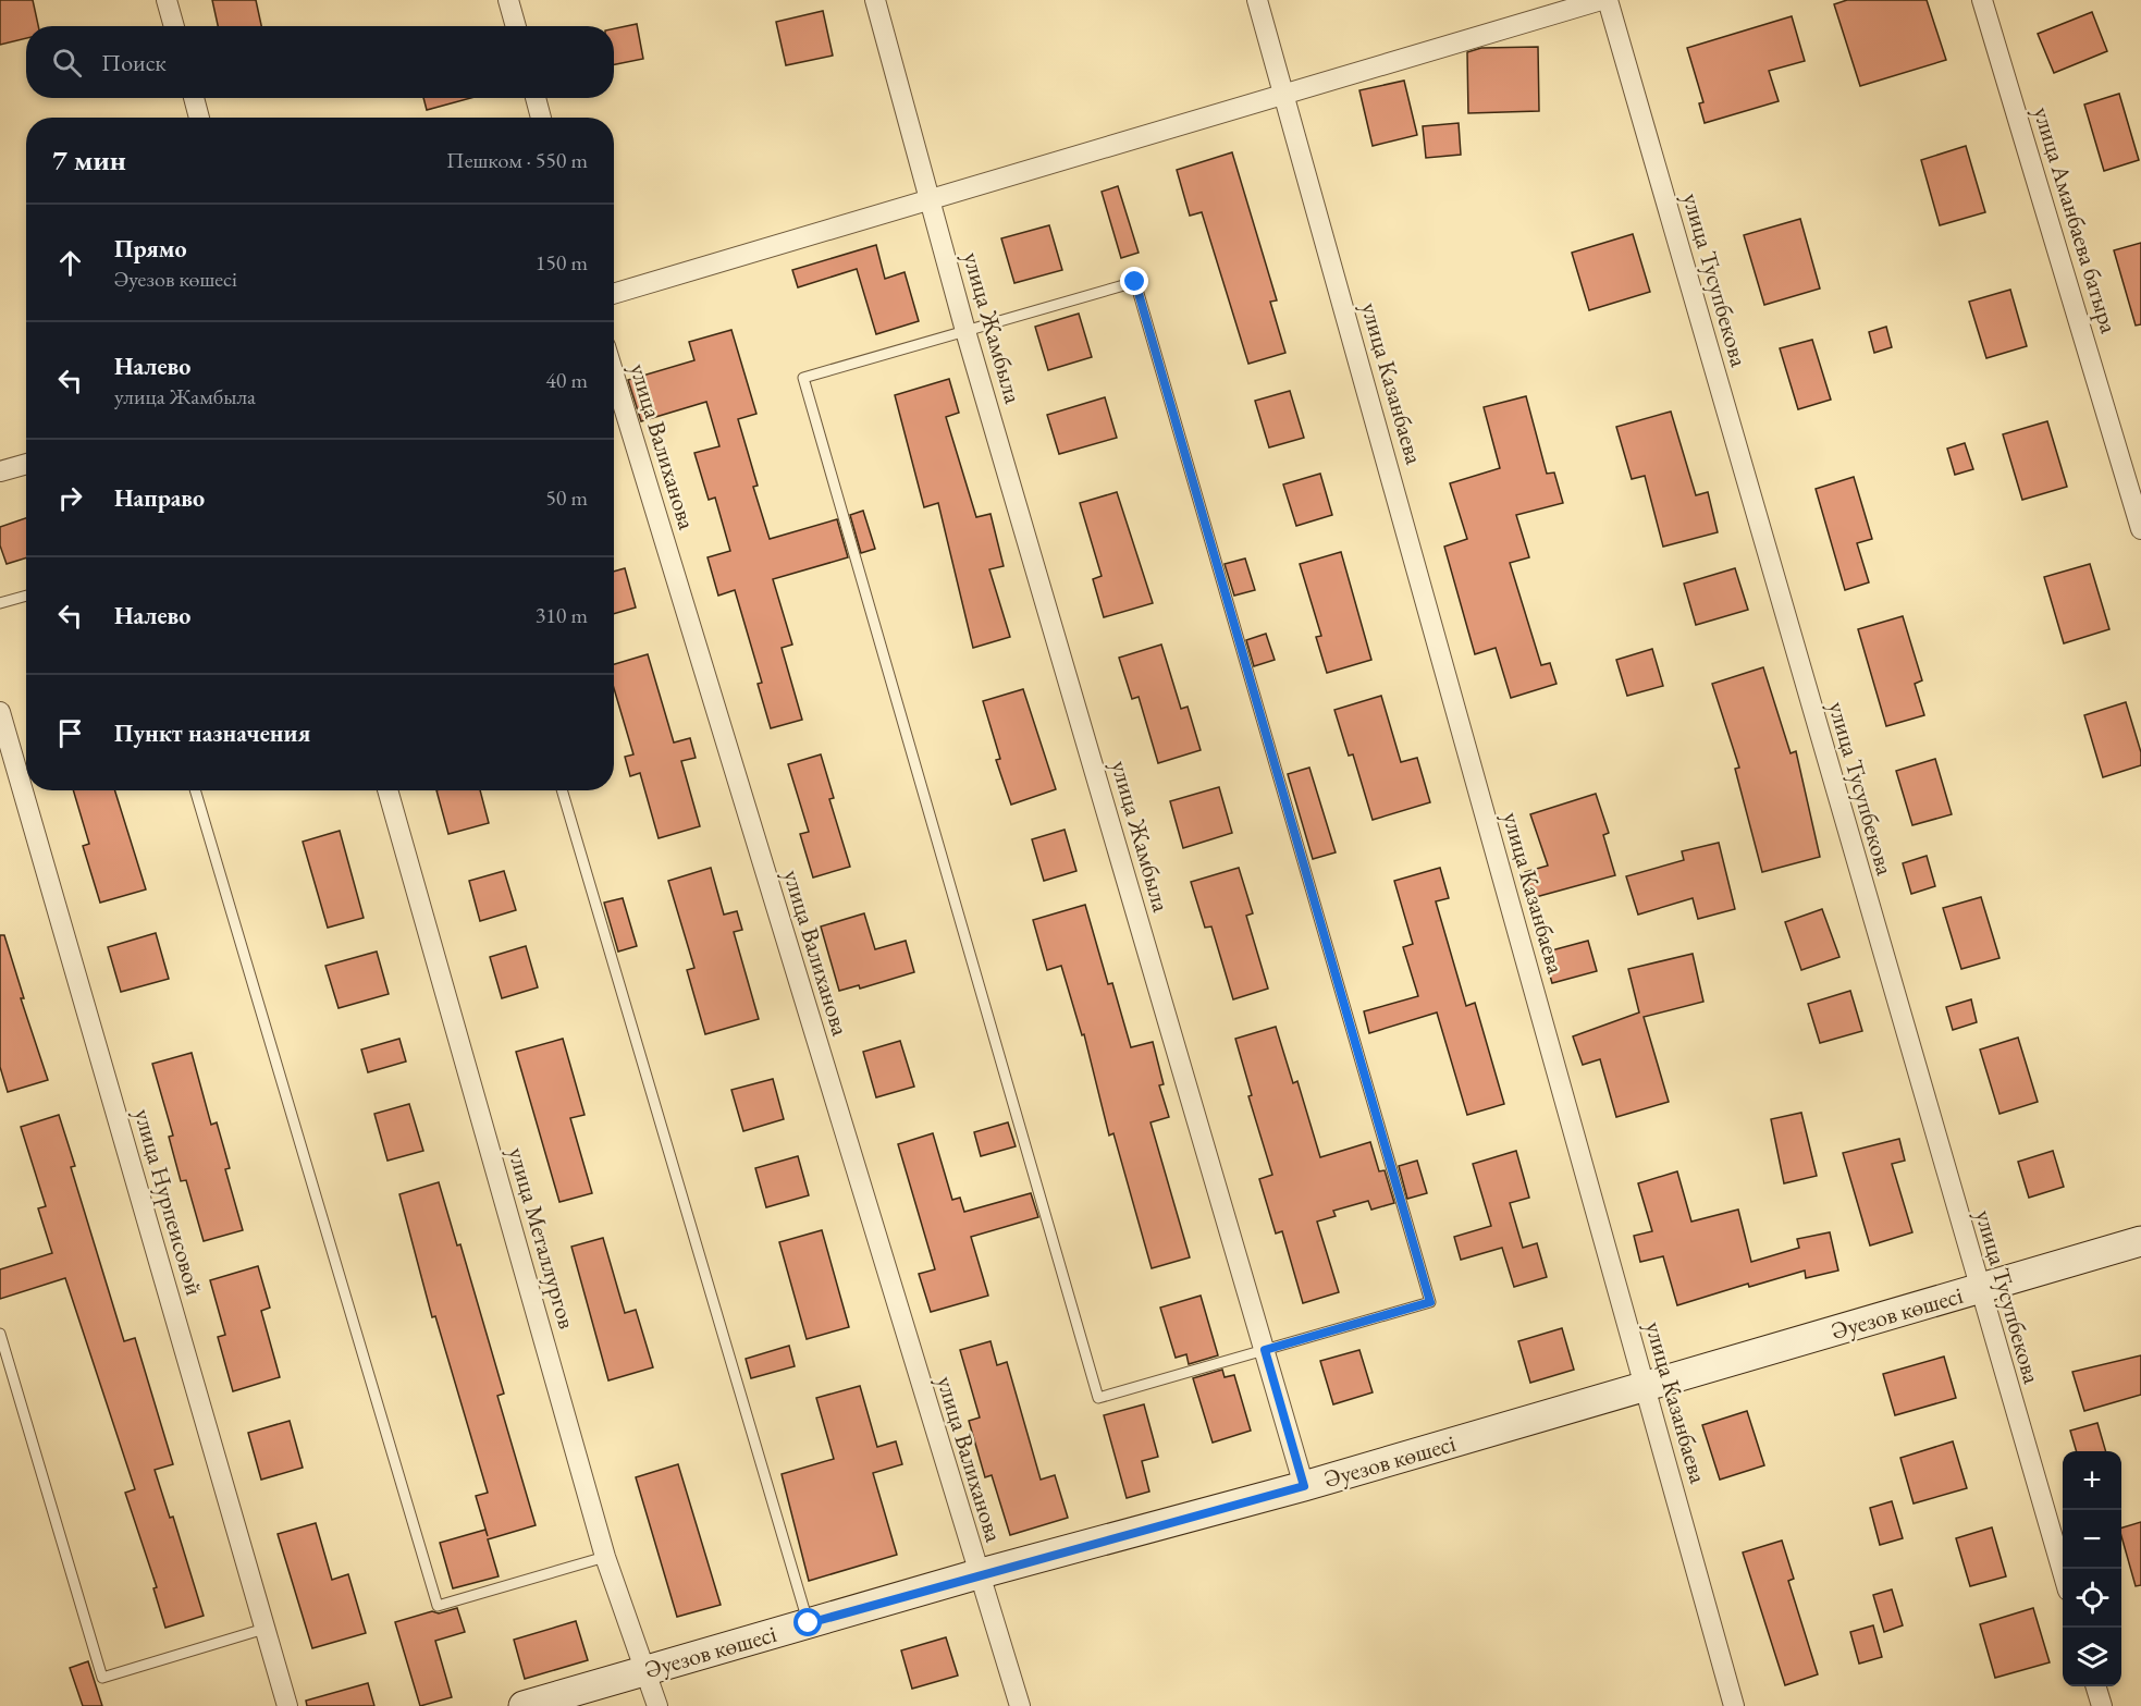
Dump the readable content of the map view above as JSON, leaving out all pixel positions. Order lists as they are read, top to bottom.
{
  "streets": {
    "main road": ["Әуезов көшесі"],
    "street": [
      "улица Аманбаева батыра",
      "улица Тусупбекова",
      "улица Жамбыла",
      "улица Казанбаева",
      "улица Валиханова",
      "улица Нурпеисовой",
      "улица Металлургов"
    ]
  },
  "crossings": [
    ["улица Тусупбекова", "Әуезов көшесі"],
    ["улица Жамбыла", "Әуезов көшесі"],
    ["улица Казанбаева", "Әуезов көшесі"],
    ["улица Валиханова", "Әуезов көшесі"],
    ["улица Металлургов", "Әуезов көшесі"]
  ],
  "page": {
    "search": "Поиск",
    "heading": ["7 мин", "Пешком · 550 m"],
    "list": [
      ["Прямо", "Әуезов көшесі", "150 m"],
      ["Налево", "улица Жамбыла", "40 m"],
      ["Направо", "50 m"],
      ["Налево", "310 m"],
      "Пункт назначения"
    ],
    "map_buttons": ["+", "−"]
  }
}
